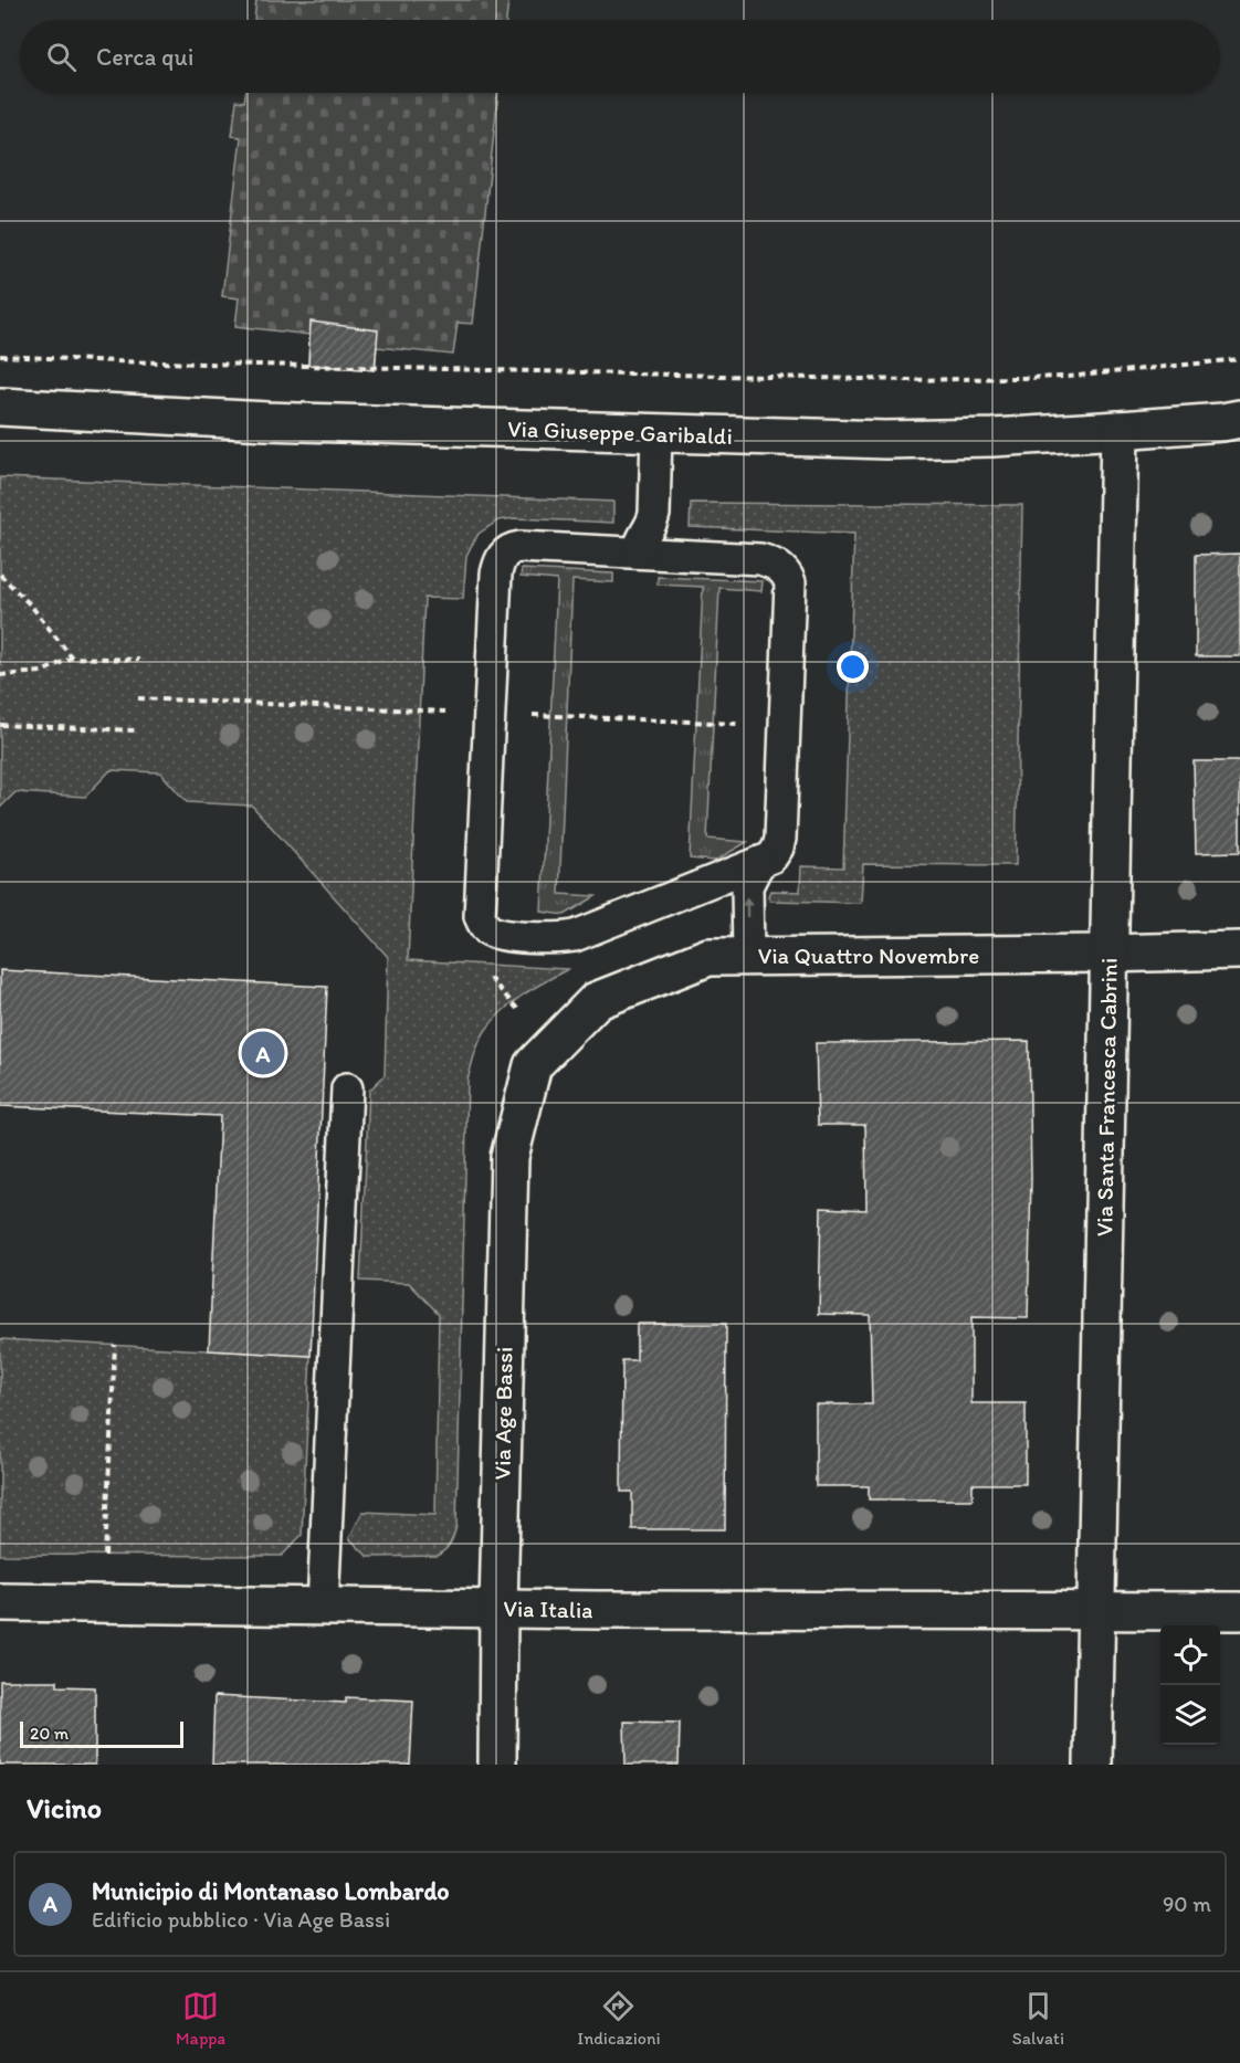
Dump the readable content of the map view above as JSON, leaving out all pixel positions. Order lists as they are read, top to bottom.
{
  "streets": {
    "street": [
      "Via Giuseppe Garibaldi",
      "Via Quattro Novembre",
      "Via Santa Francesca Cabrini",
      "Via Age Bassi",
      "Via Italia"
    ]
  },
  "crossings": [
    ["Via Giuseppe Garibaldi", "Via Santa Francesca Cabrini"],
    ["Via Quattro Novembre", "Via Santa Francesca Cabrini"],
    ["Via Quattro Novembre", "Via Age Bassi"],
    ["Via Santa Francesca Cabrini", "Via Italia"],
    ["Via Age Bassi", "Via Italia"]
  ],
  "scale_bar": "20 m",
  "page": {
    "search": "Cerca qui",
    "pins": "A",
    "scale": "20 m",
    "heading": "Vicino",
    "list": [
      {
        "mark": "A",
        "name": "Municipio di Montanaso Lombardo",
        "note": "Edificio pubblico · Via Age Bassi",
        "value": "90 m"
      }
    ],
    "nav": ["Mappa", "Indicazioni", "Salvati"]
  }
}
